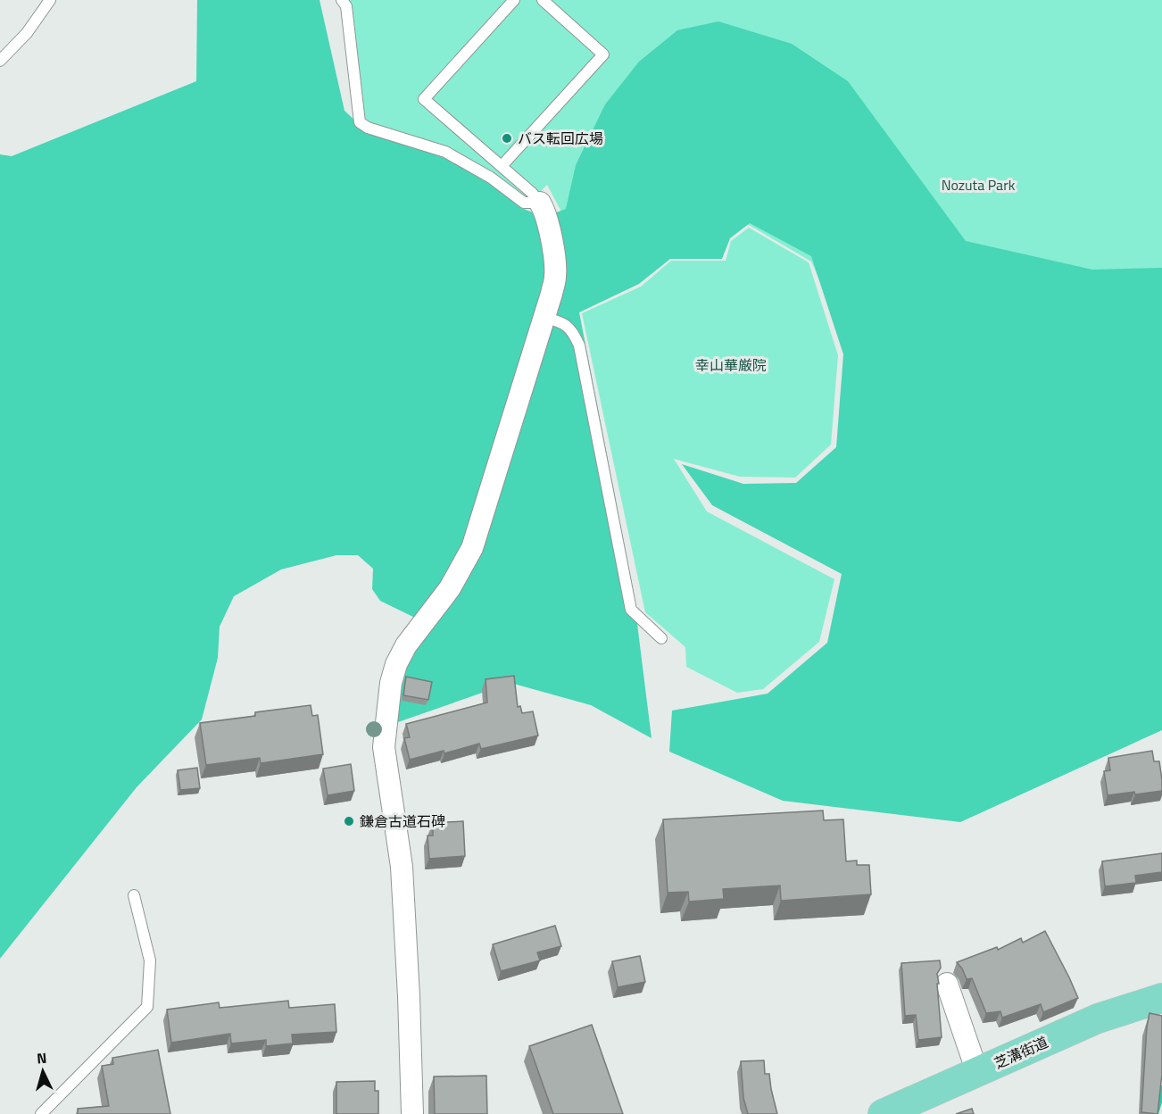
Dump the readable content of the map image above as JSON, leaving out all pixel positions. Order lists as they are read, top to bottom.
{
  "streets": {
    "main road": ["芝溝街道"]
  },
  "parks": ["Nozuta Park", "幸山華厳院"],
  "places": ["バス転回広場", "鎌倉古道石碑"],
  "north": "top"
}
